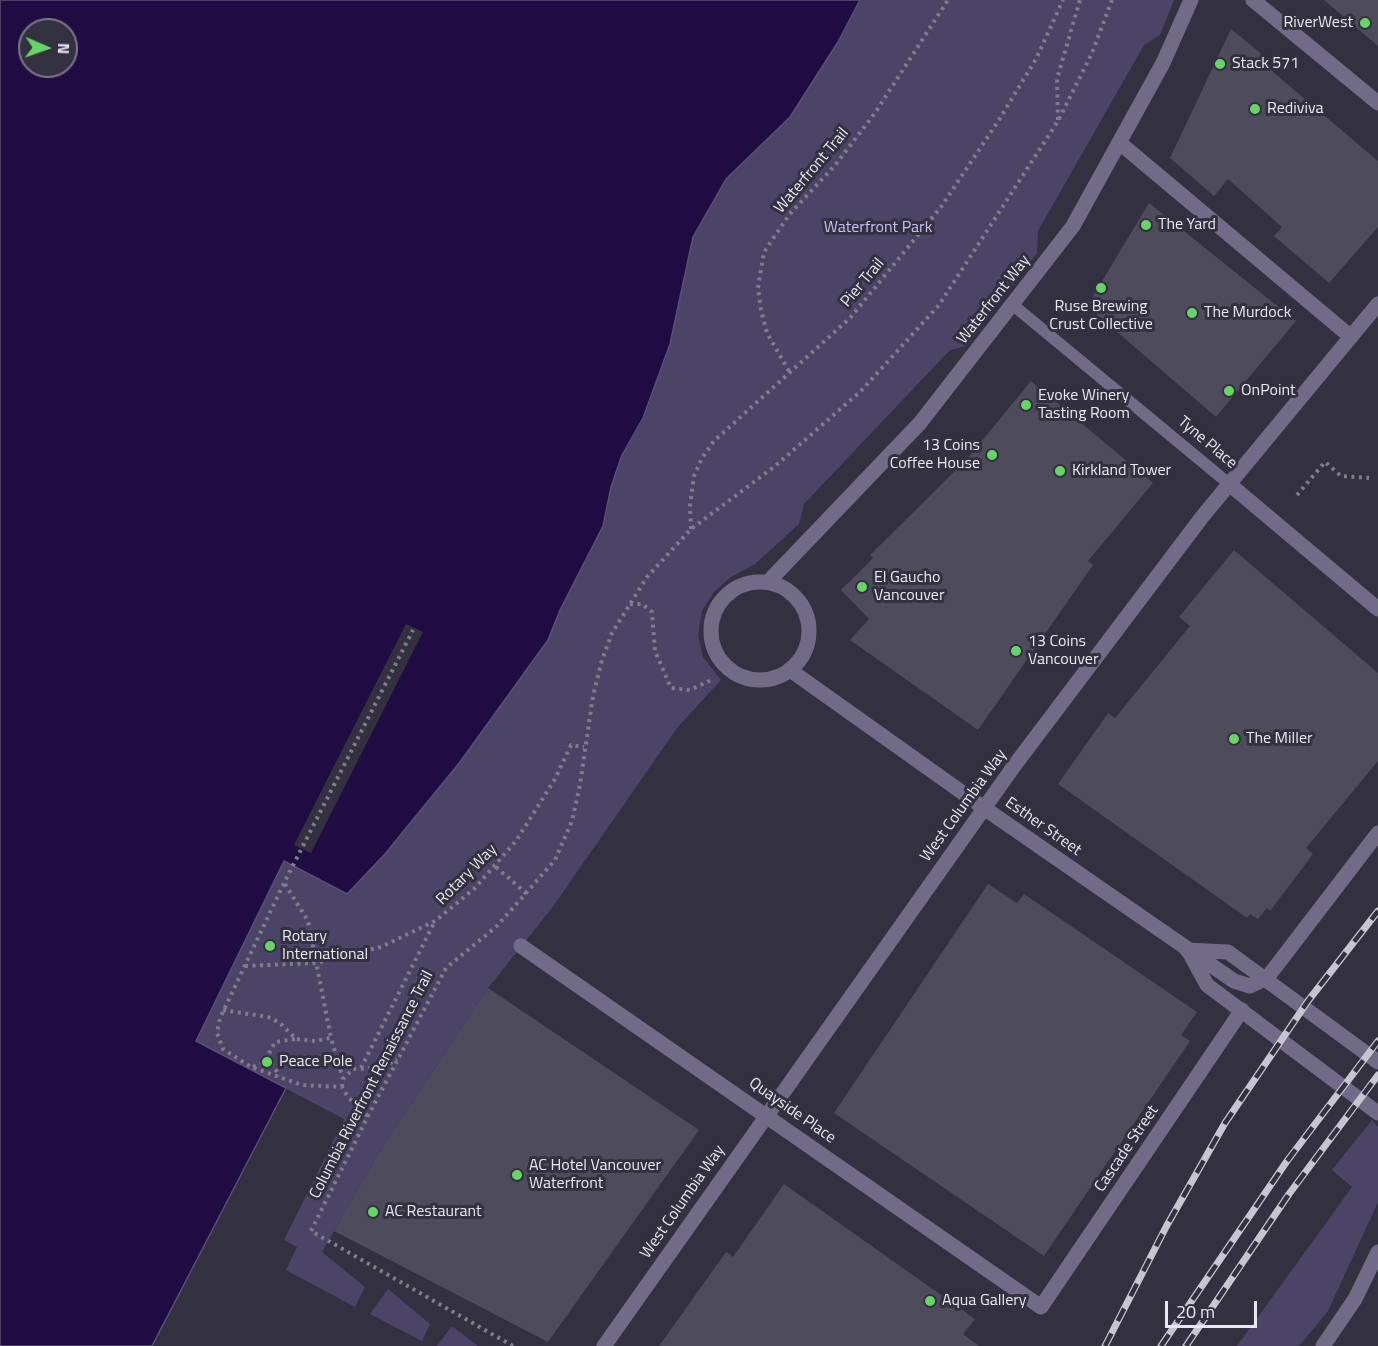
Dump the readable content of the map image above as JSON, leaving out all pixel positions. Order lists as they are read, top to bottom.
{
  "streets": {
    "street": [
      "Waterfront Way",
      "Tyne Place",
      "West Columbia Way",
      "Esther Street",
      "Quayside Place",
      "Cascade Street"
    ],
    "path": [
      "Waterfront Trail",
      "Pier Trail",
      "Rotary Way",
      "Columbia Riverfront Renaissance Trail"
    ]
  },
  "crossings": [
    ["Waterfront Trail", "Pier Trail"],
    ["Pier Trail", "Columbia Riverfront Renaissance Trail"],
    ["Waterfront Way", "Tyne Place"],
    ["Waterfront Way", "Esther Street"],
    ["Tyne Place", "West Columbia Way"],
    ["West Columbia Way", "Esther Street"],
    ["West Columbia Way", "Quayside Place"],
    ["Esther Street", "Cascade Street"],
    ["Rotary Way", "Columbia Riverfront Renaissance Trail"],
    ["Quayside Place", "Cascade Street"]
  ],
  "parks": ["Waterfront Park"],
  "places": [
    "RiverWest",
    "Stack 571",
    "Rediviva",
    "The Yard",
    "Ruse Brewing Crust Collective",
    "The Murdock",
    "OnPoint",
    "Evoke Winery Tasting Room",
    "13 Coins Coffee House",
    "Kirkland Tower",
    "El Gaucho Vancouver",
    "13 Coins Vancouver",
    "The Miller",
    "Rotary International",
    "Peace Pole",
    "AC Hotel Vancouver Waterfront",
    "AC Restaurant",
    "Aqua Gallery"
  ],
  "scale_bar": "20 m",
  "north": "right"
}
